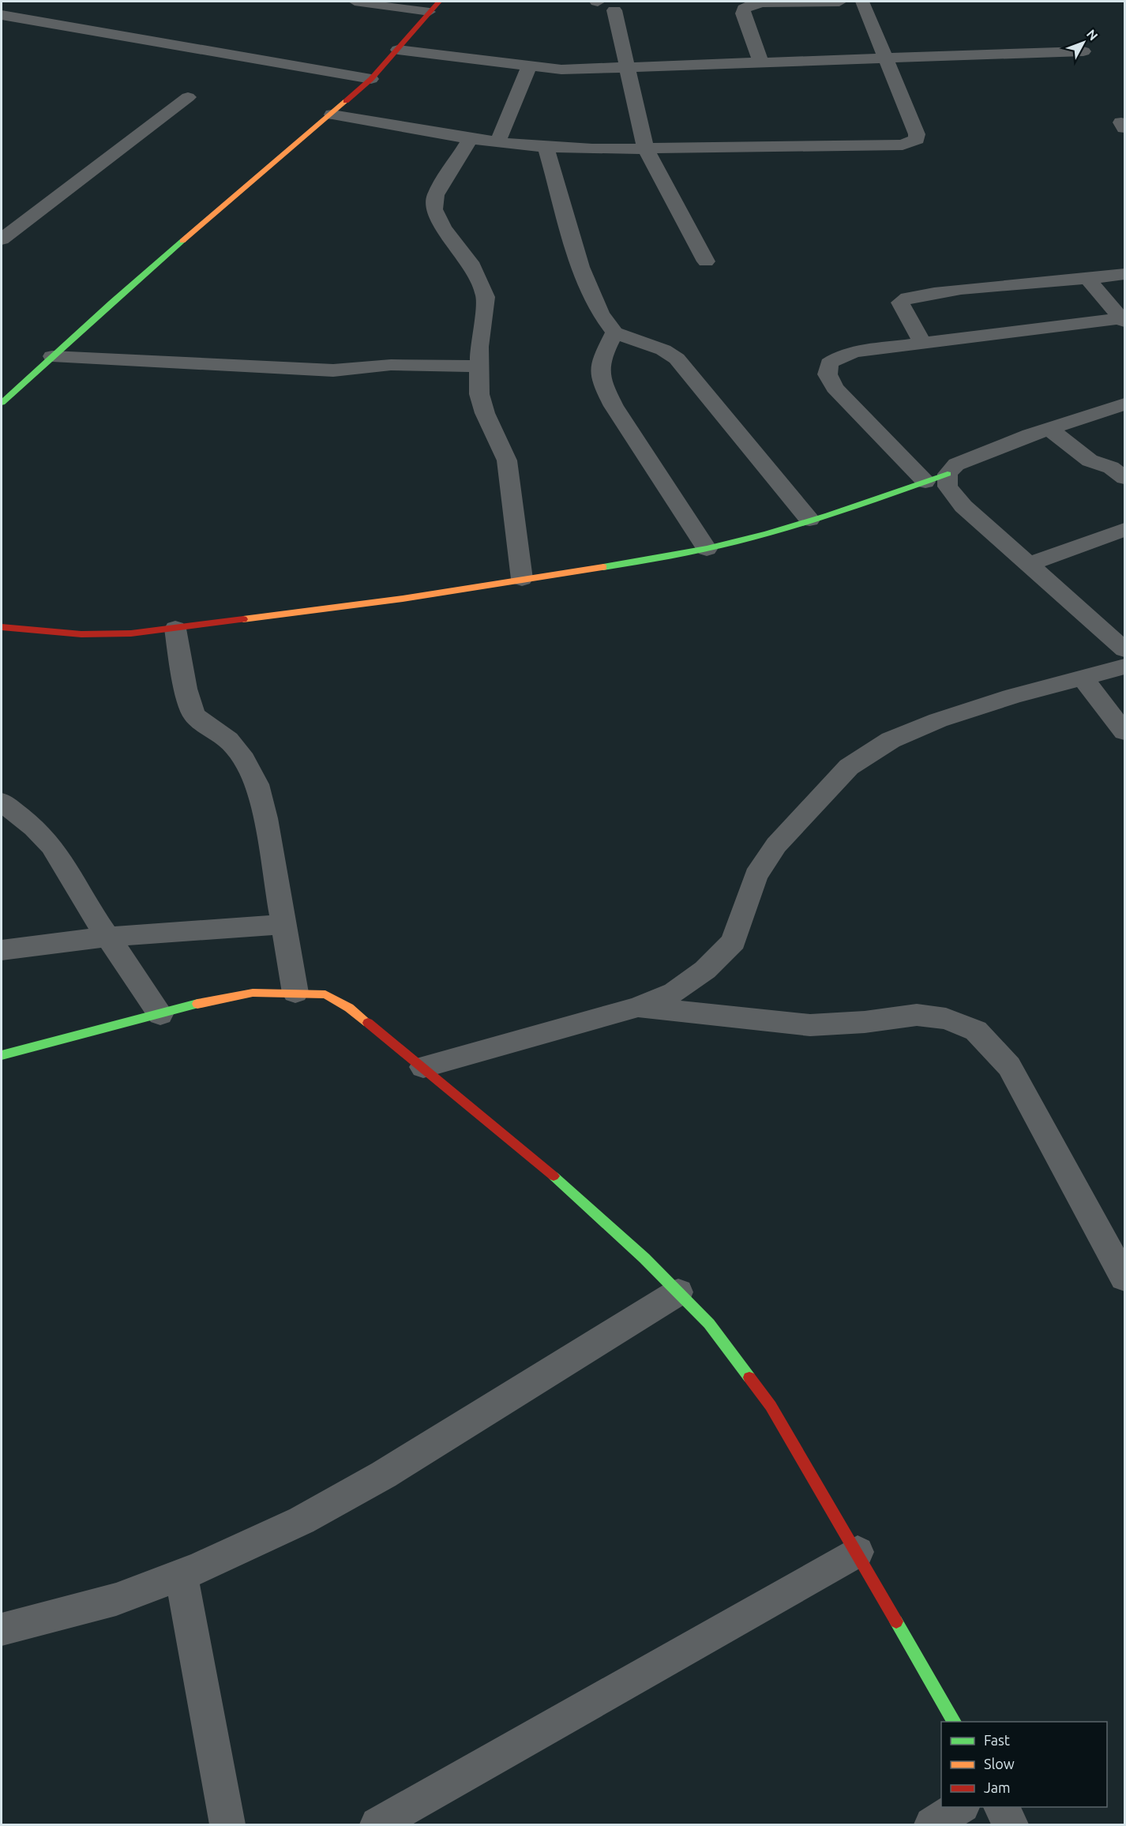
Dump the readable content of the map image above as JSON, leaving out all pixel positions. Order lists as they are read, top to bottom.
{
  "legend": ["Fast", "Slow", "Jam"],
  "north": "top right"
}
